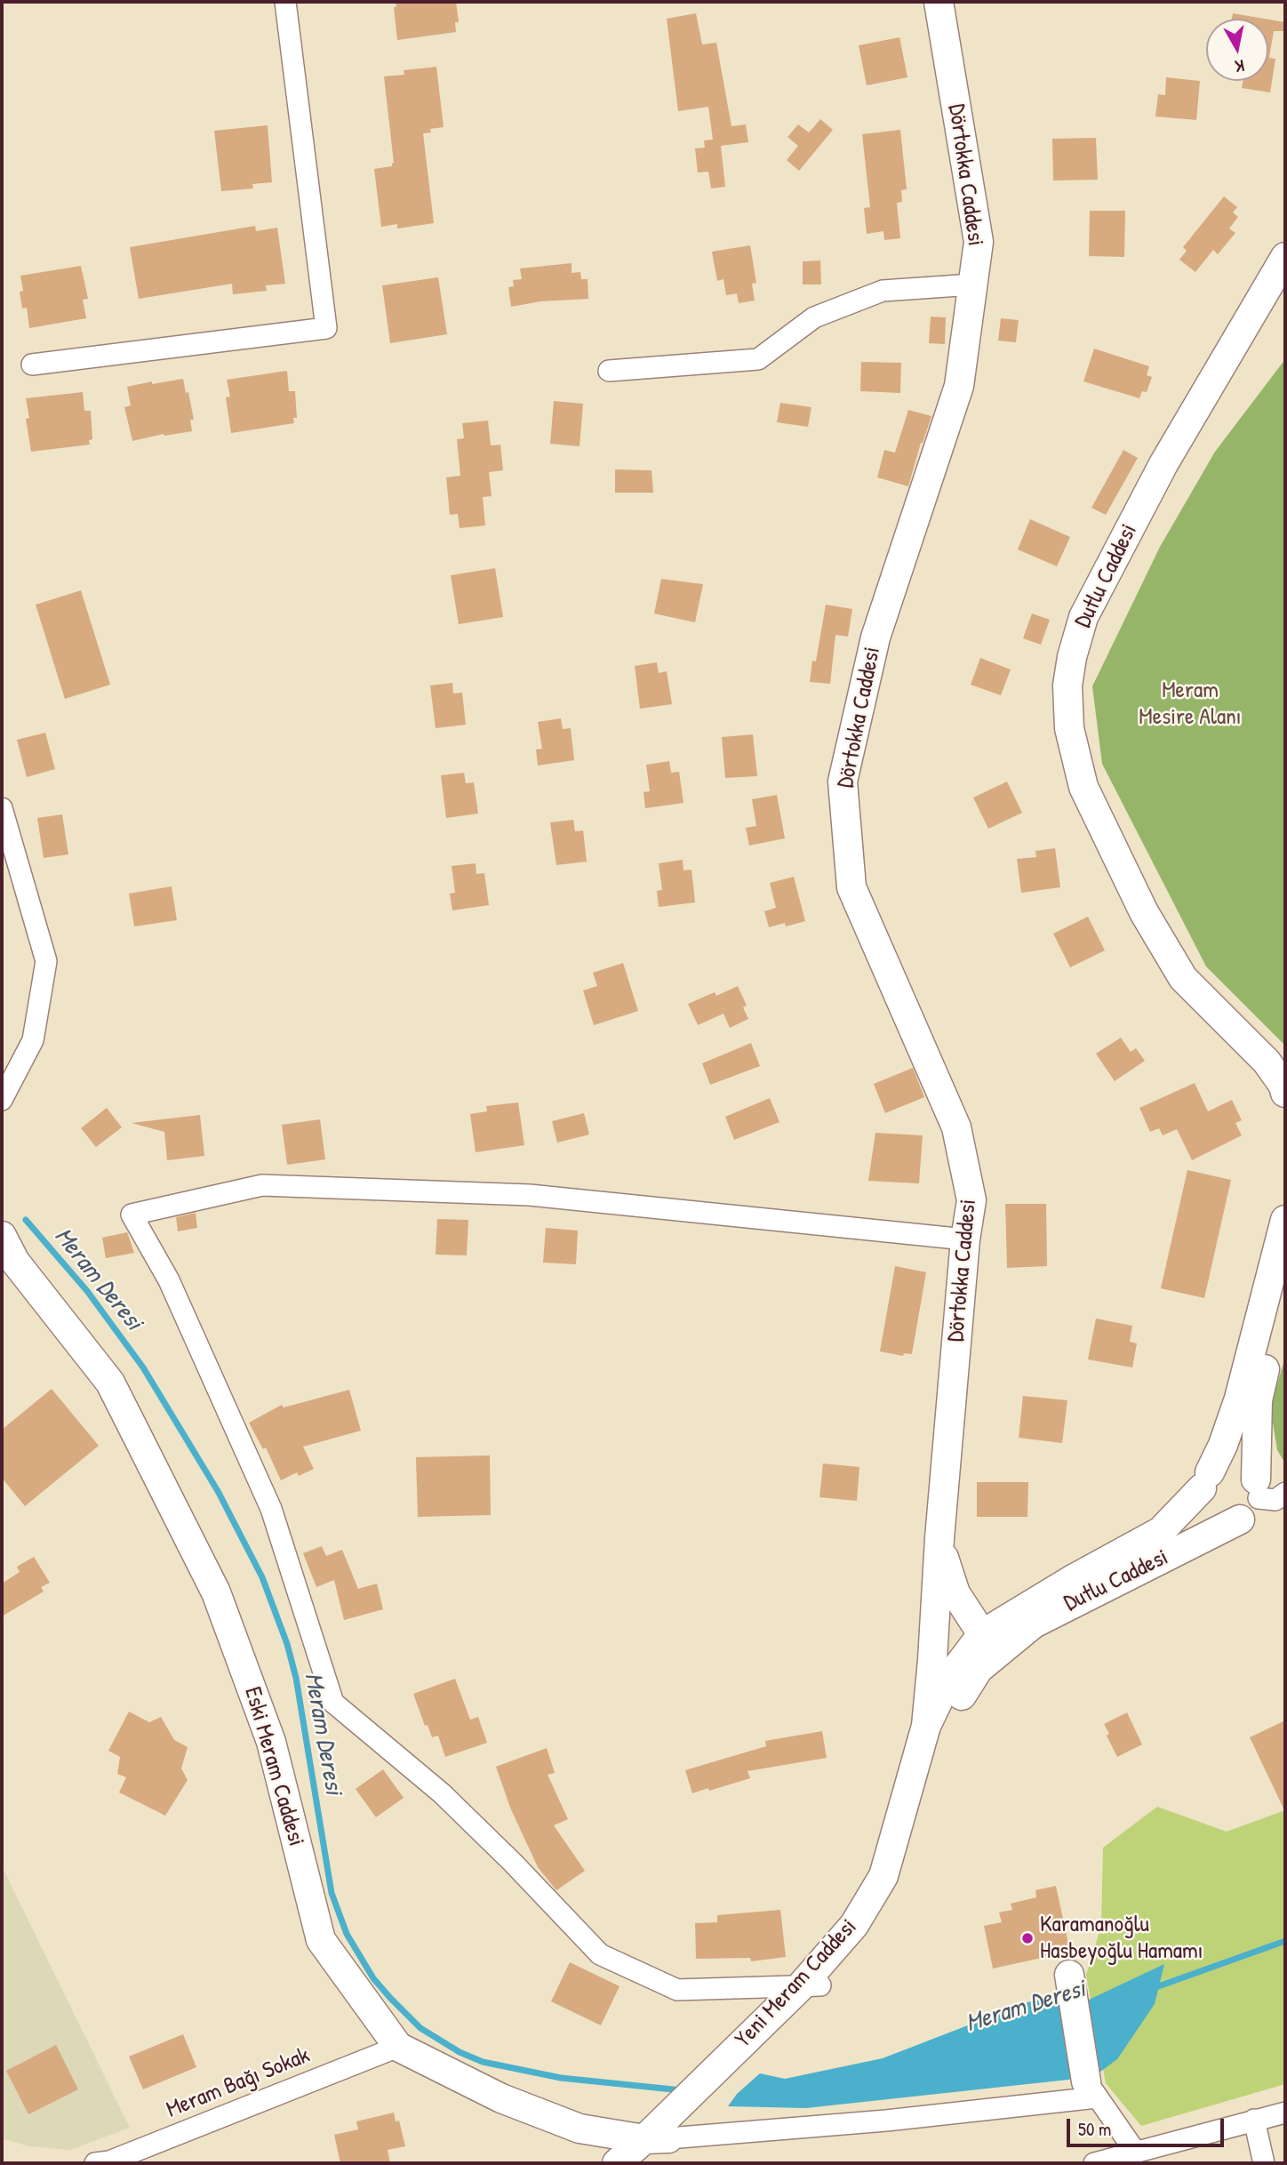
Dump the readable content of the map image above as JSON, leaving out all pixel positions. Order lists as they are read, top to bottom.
{
  "streets": {
    "main road": [
      "Dörtokka Caddesi",
      "Dutlu Caddesi",
      "Eski Meram Caddesi",
      "Yeni Meram Caddesi"
    ],
    "street": ["Meram Bağı Sokak"]
  },
  "crossings": [
    ["Dörtokka Caddesi", "Dutlu Caddesi"],
    ["Dörtokka Caddesi", "Yeni Meram Caddesi"],
    ["Dutlu Caddesi", "Yeni Meram Caddesi"],
    ["Eski Meram Caddesi", "Yeni Meram Caddesi"],
    ["Eski Meram Caddesi", "Meram Bağı Sokak"]
  ],
  "water": ["Meram Deresi"],
  "parks": ["Meram Mesire Alanı"],
  "places": ["Karamanoğlu Hasbeyoğlu Hamamı"],
  "scale_bar": "50 m",
  "north": "bottom"
}
